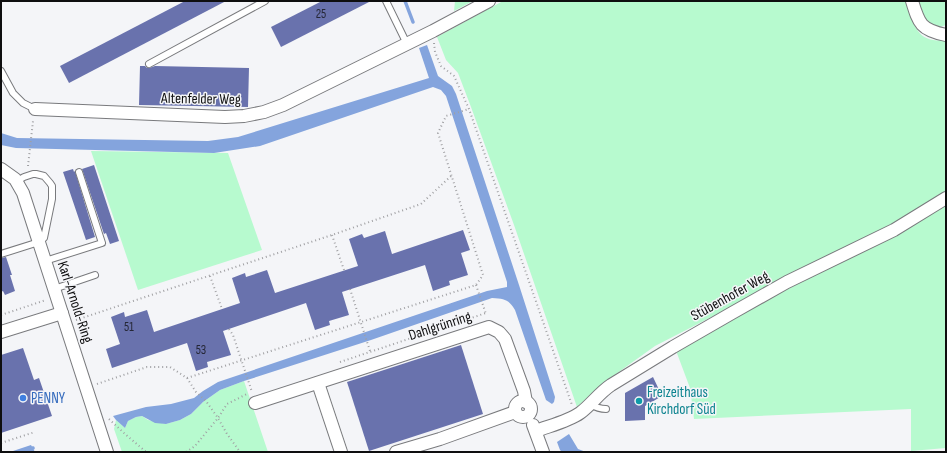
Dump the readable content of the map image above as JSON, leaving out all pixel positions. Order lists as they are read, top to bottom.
{
  "streets": {
    "street": [
      "Altenfelder Weg",
      "Stübenhofer Weg",
      "Karl-Arnold-Ring",
      "Dahlgrünring"
    ]
  },
  "places": ["PENNY", "Freizeithaus Kirchdorf Süd"],
  "house_numbers": ["25", "51", "53"]
}
